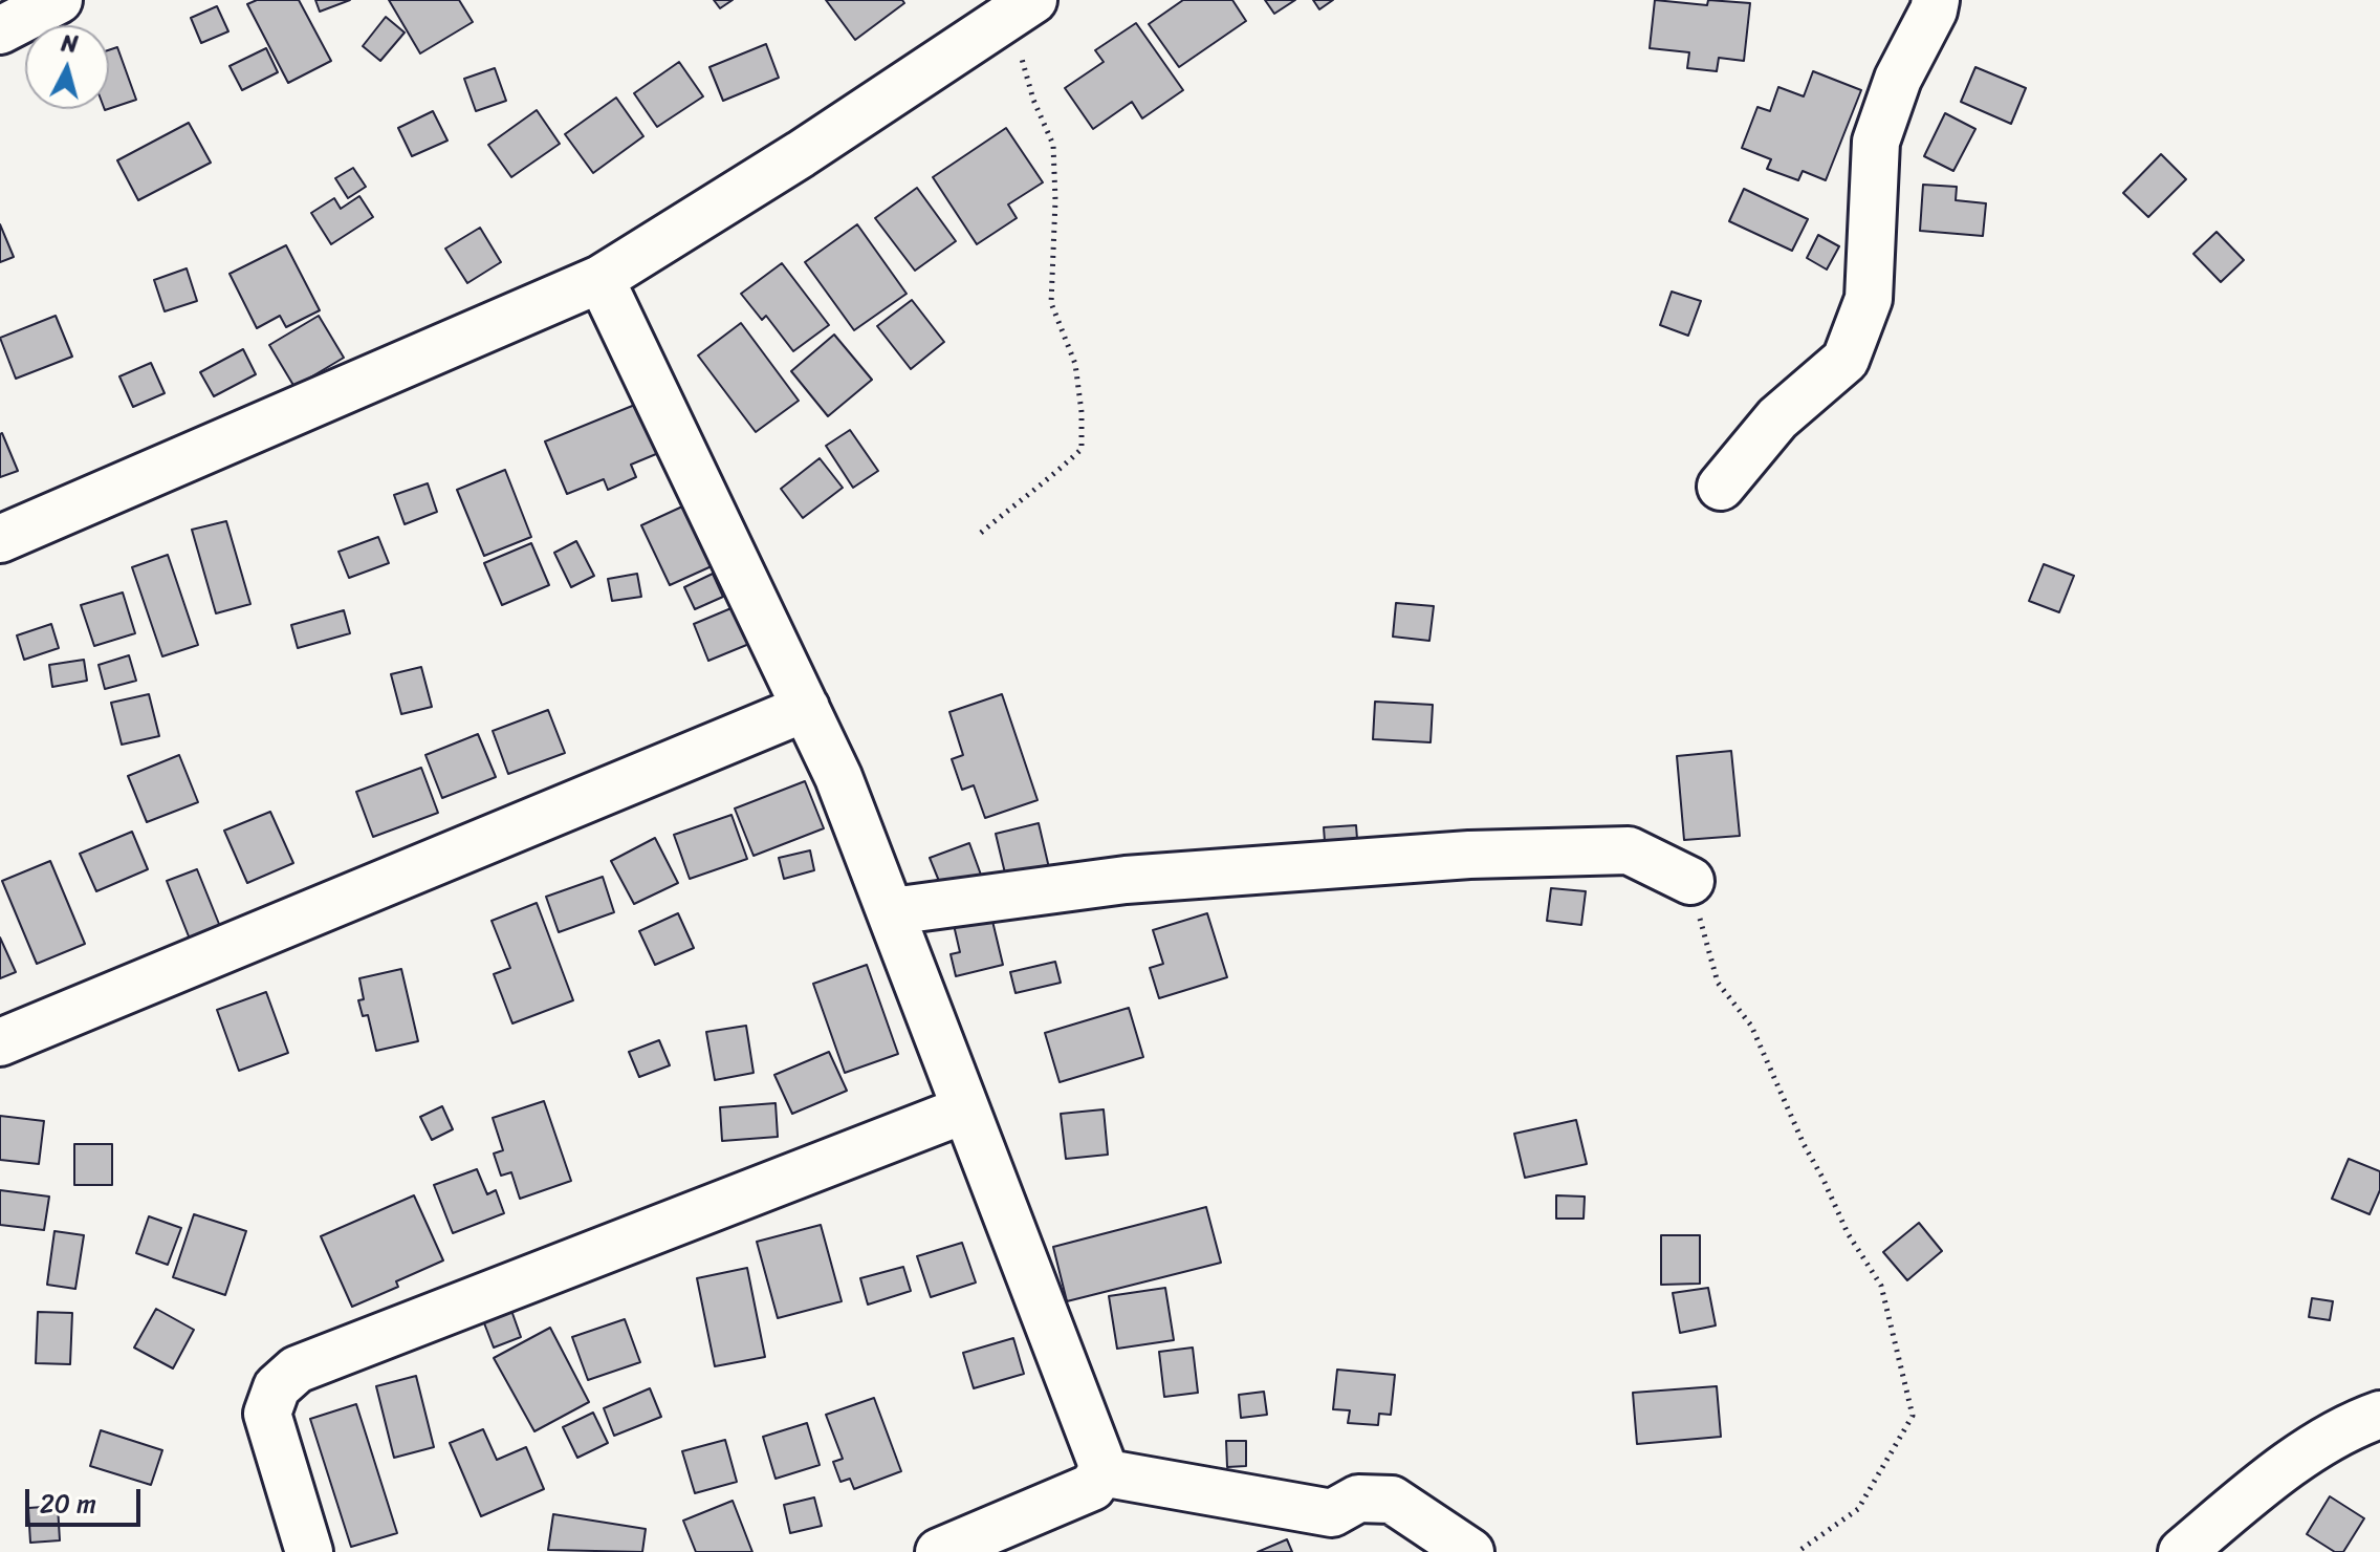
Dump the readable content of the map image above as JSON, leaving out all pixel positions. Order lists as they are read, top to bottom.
{
  "scale_bar": "20 m",
  "north": "top"
}
